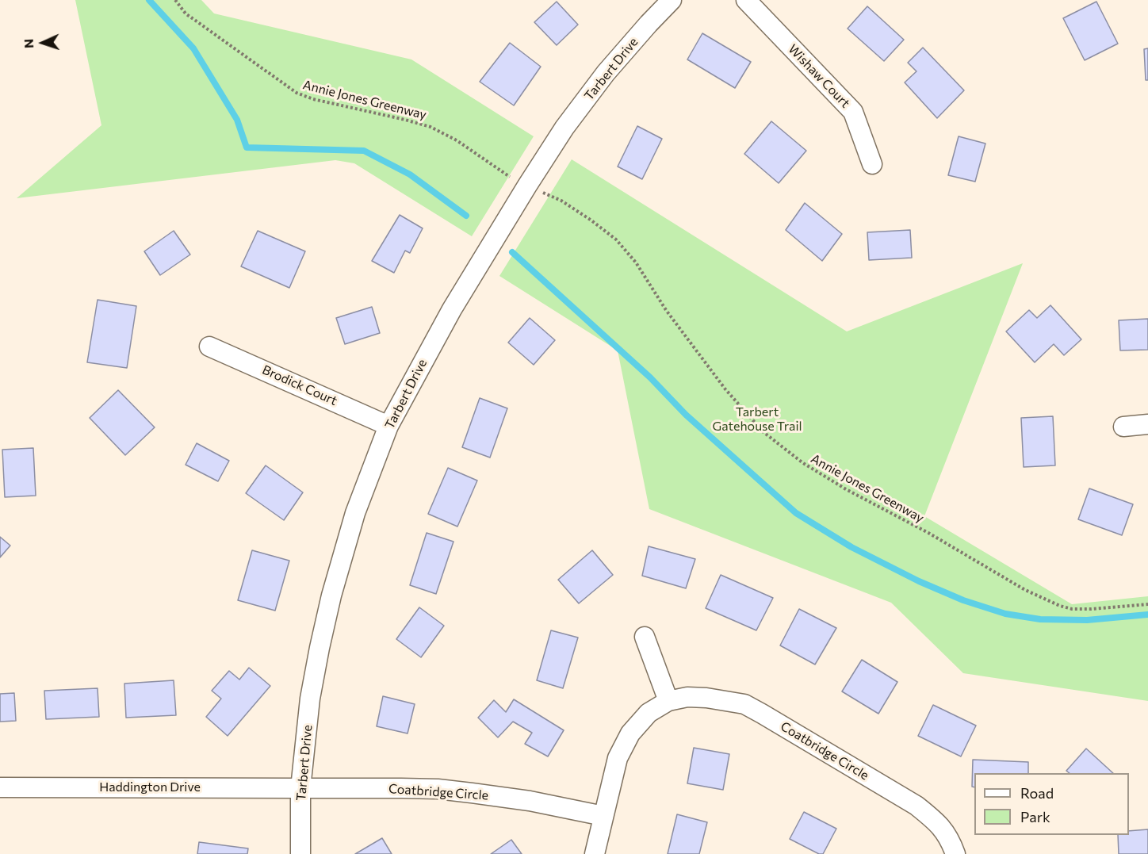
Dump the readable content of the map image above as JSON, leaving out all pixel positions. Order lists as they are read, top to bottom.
{
  "streets": {
    "street": [
      "Tarbert Drive",
      "Wishaw Court",
      "Brodick Court",
      "Coatbridge Circle",
      "Haddington Drive"
    ],
    "path": ["Annie Jones Greenway"]
  },
  "crossings": [
    ["Tarbert Drive", "Brodick Court"],
    ["Tarbert Drive", "Coatbridge Circle"],
    ["Tarbert Drive", "Haddington Drive"],
    ["Coatbridge Circle", "Haddington Drive"]
  ],
  "parks": ["Tarbert Gatehouse Trail"],
  "legend": ["Road", "Park"],
  "north": "left"
}
